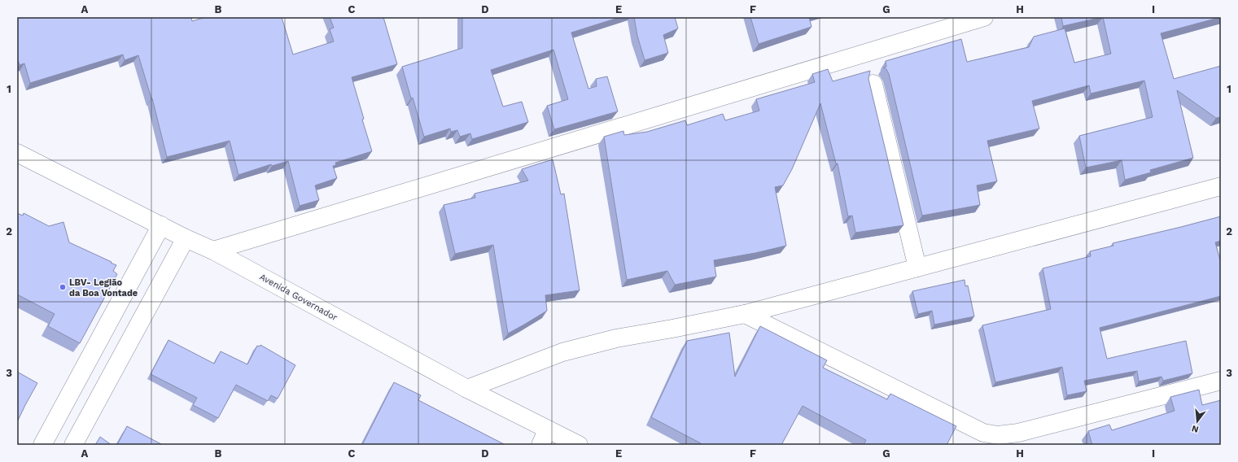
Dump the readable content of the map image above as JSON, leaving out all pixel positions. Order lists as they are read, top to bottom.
{
  "streets": {
    "street": ["Avenida Governador"]
  },
  "places": ["LBV- Legião da Boa Vontade"],
  "north": "bottom",
  "grid": {
    "columns": [
      "A",
      "B",
      "C",
      "D",
      "E",
      "F",
      "G",
      "H",
      "I"
    ],
    "rows": ["1", "2", "3"]
  }
}
